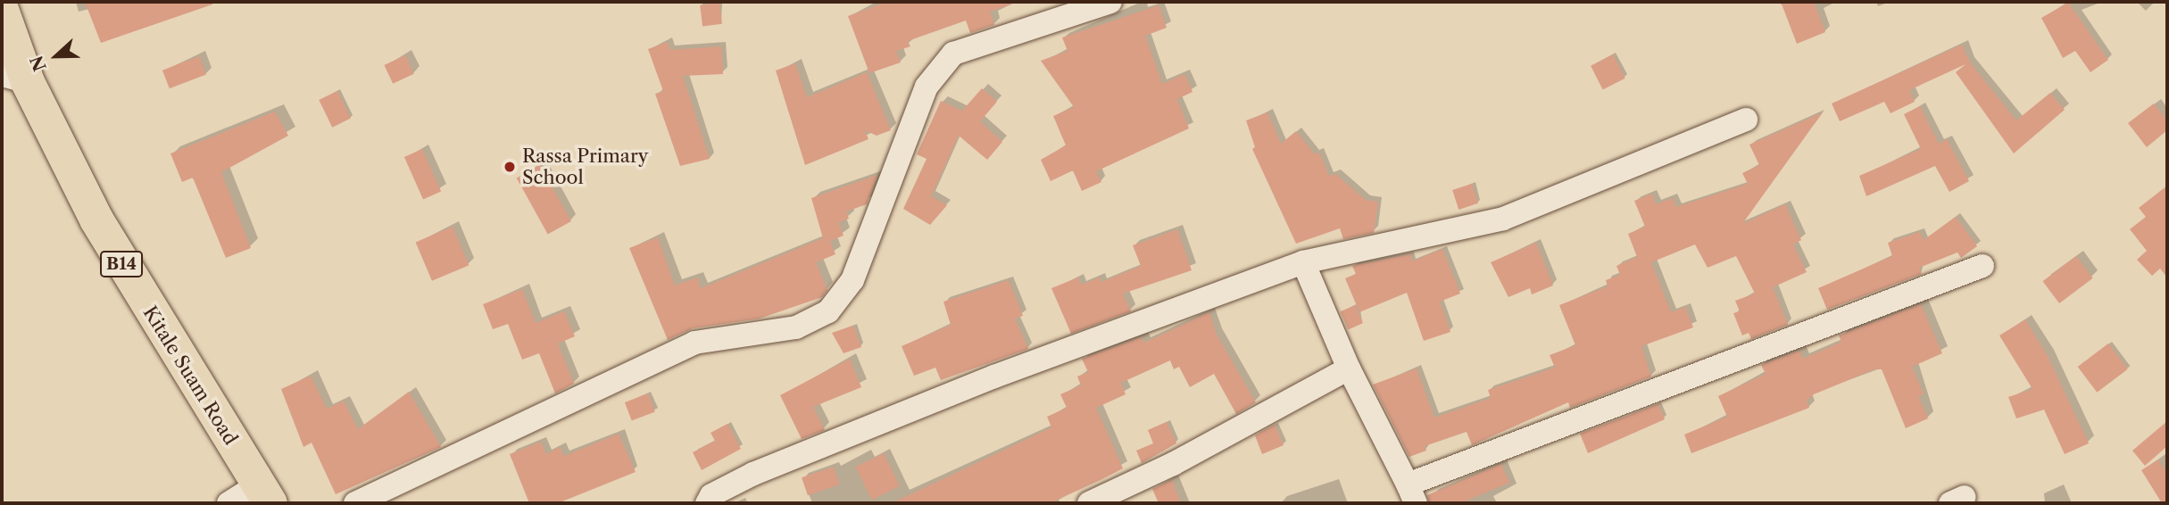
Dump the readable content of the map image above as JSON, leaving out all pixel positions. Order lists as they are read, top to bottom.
{
  "streets": {
    "highway": ["B14", "Kitale Suam Road"]
  },
  "places": ["Rassa Primary School"],
  "north": "left"
}
